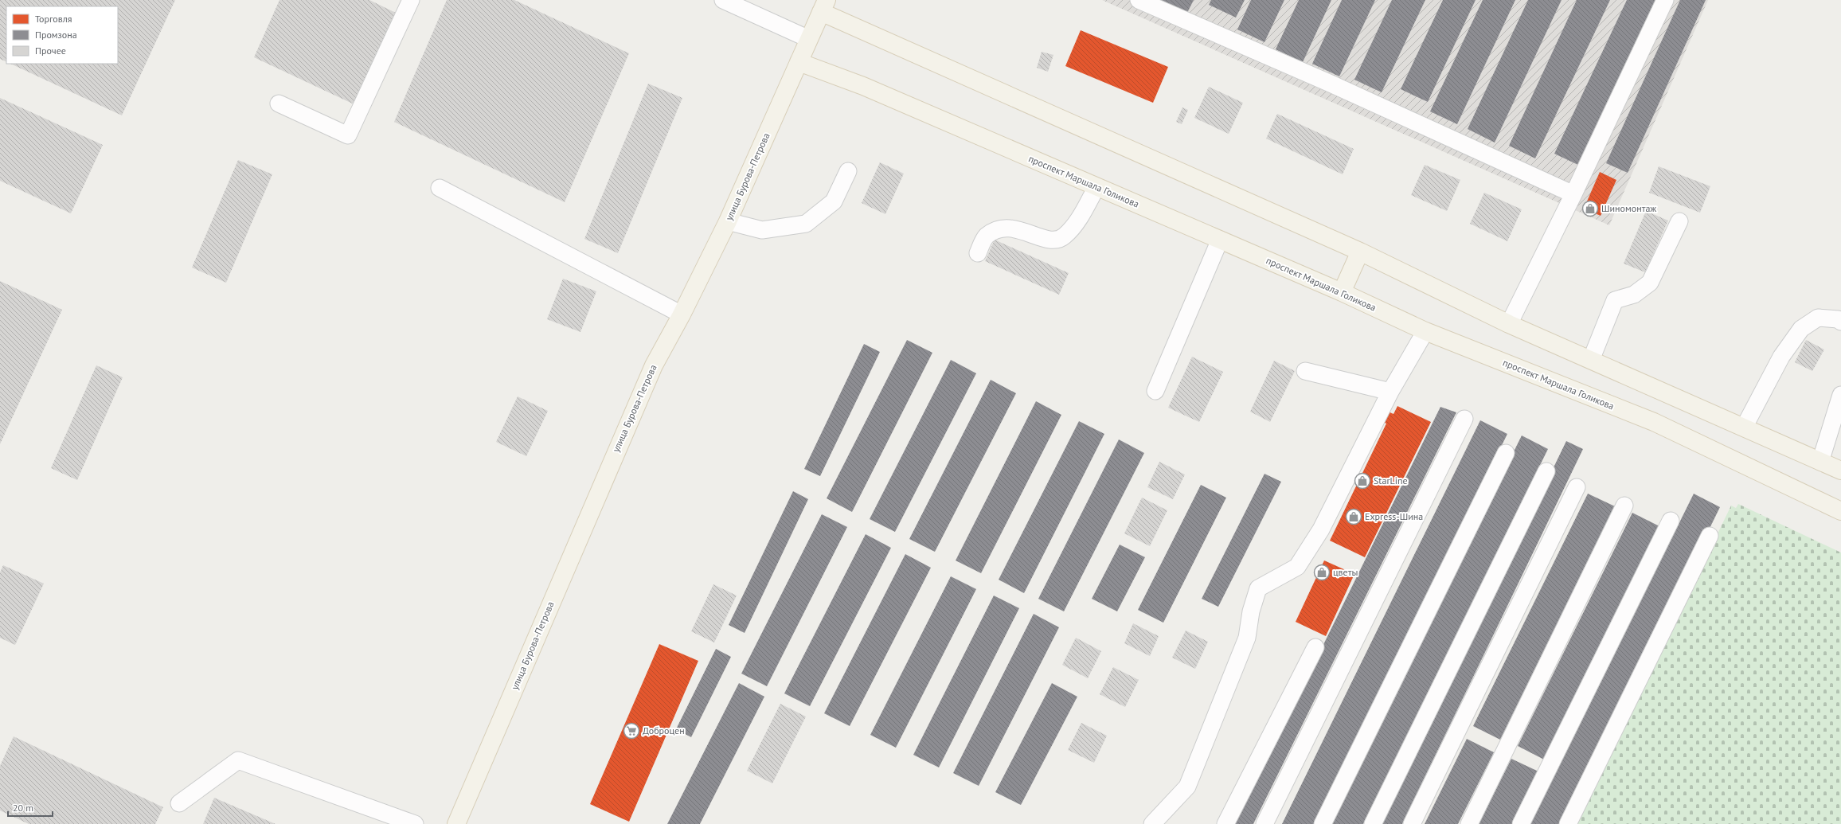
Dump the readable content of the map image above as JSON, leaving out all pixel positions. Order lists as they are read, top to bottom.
{
  "streets": {
    "main road": ["улица Бурова-Петрова", "проспект Маршала Голикова"]
  },
  "crossings": [
    ["улица Бурова-Петрова", "проспект Маршала Голикова"]
  ],
  "places": {
    "shop": [
      "Шиномонтаж",
      "StarLine",
      "Express-Шина",
      "цветы"
    ],
    "supermarket": ["Доброцен"]
  },
  "legend": ["Торговля", "Промзона", "Прочее"],
  "scale_bar": "20 m"
}
